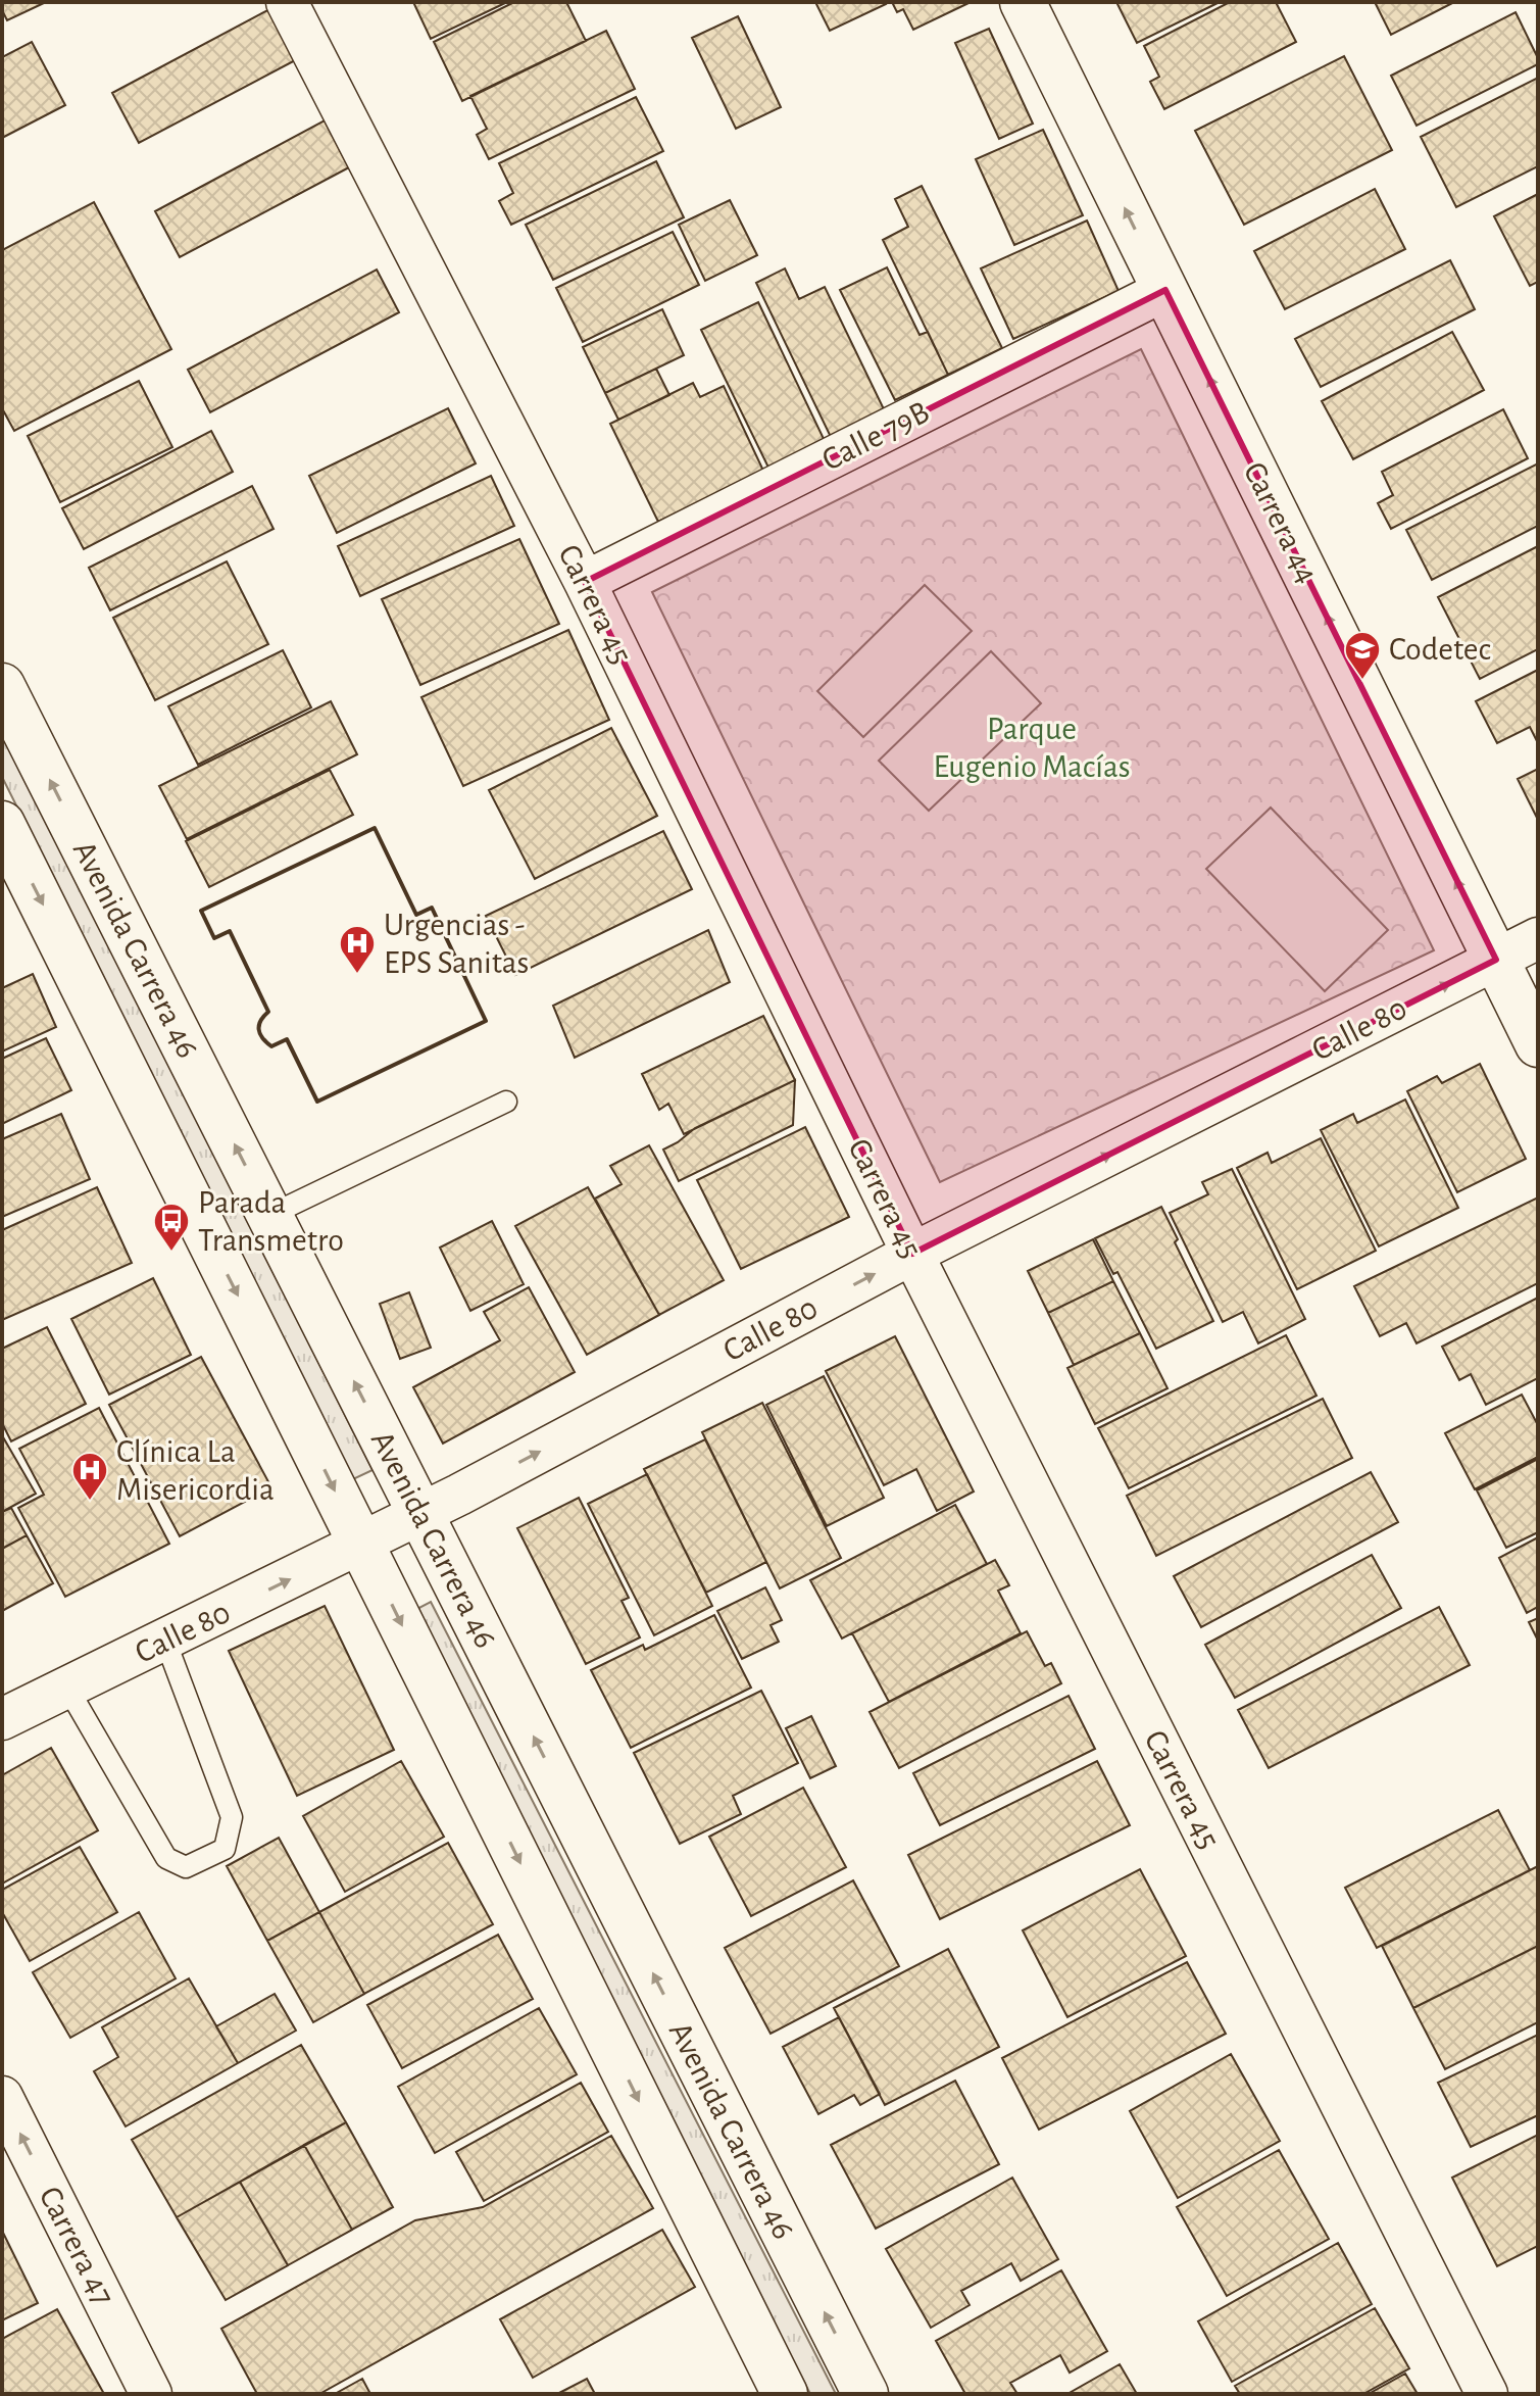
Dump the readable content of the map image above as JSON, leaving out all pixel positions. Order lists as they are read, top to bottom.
{
  "streets": {
    "main road": ["Carrera 44", "Avenida Carrera 46"],
    "street": [
      "Calle 79B",
      "Carrera 45",
      "Calle 80",
      "Carrera 47"
    ]
  },
  "crossings": [
    ["Calle 79B", "Carrera 44"],
    ["Calle 79B", "Carrera 45"],
    ["Carrera 44", "Calle 80"],
    ["Carrera 45", "Calle 80"],
    ["Avenida Carrera 46", "Calle 80"]
  ],
  "one_way": ["Carrera 44", "Calle 80", "Carrera 47"],
  "parks": ["Parque Eugenio Macías"],
  "places": {
    "school or university": ["Codetec"],
    "hospital": ["Urgencias - EPS Sanitas", "Clínica La Misericordia"],
    "bus stop": ["Parada Transmetro"]
  }
}
